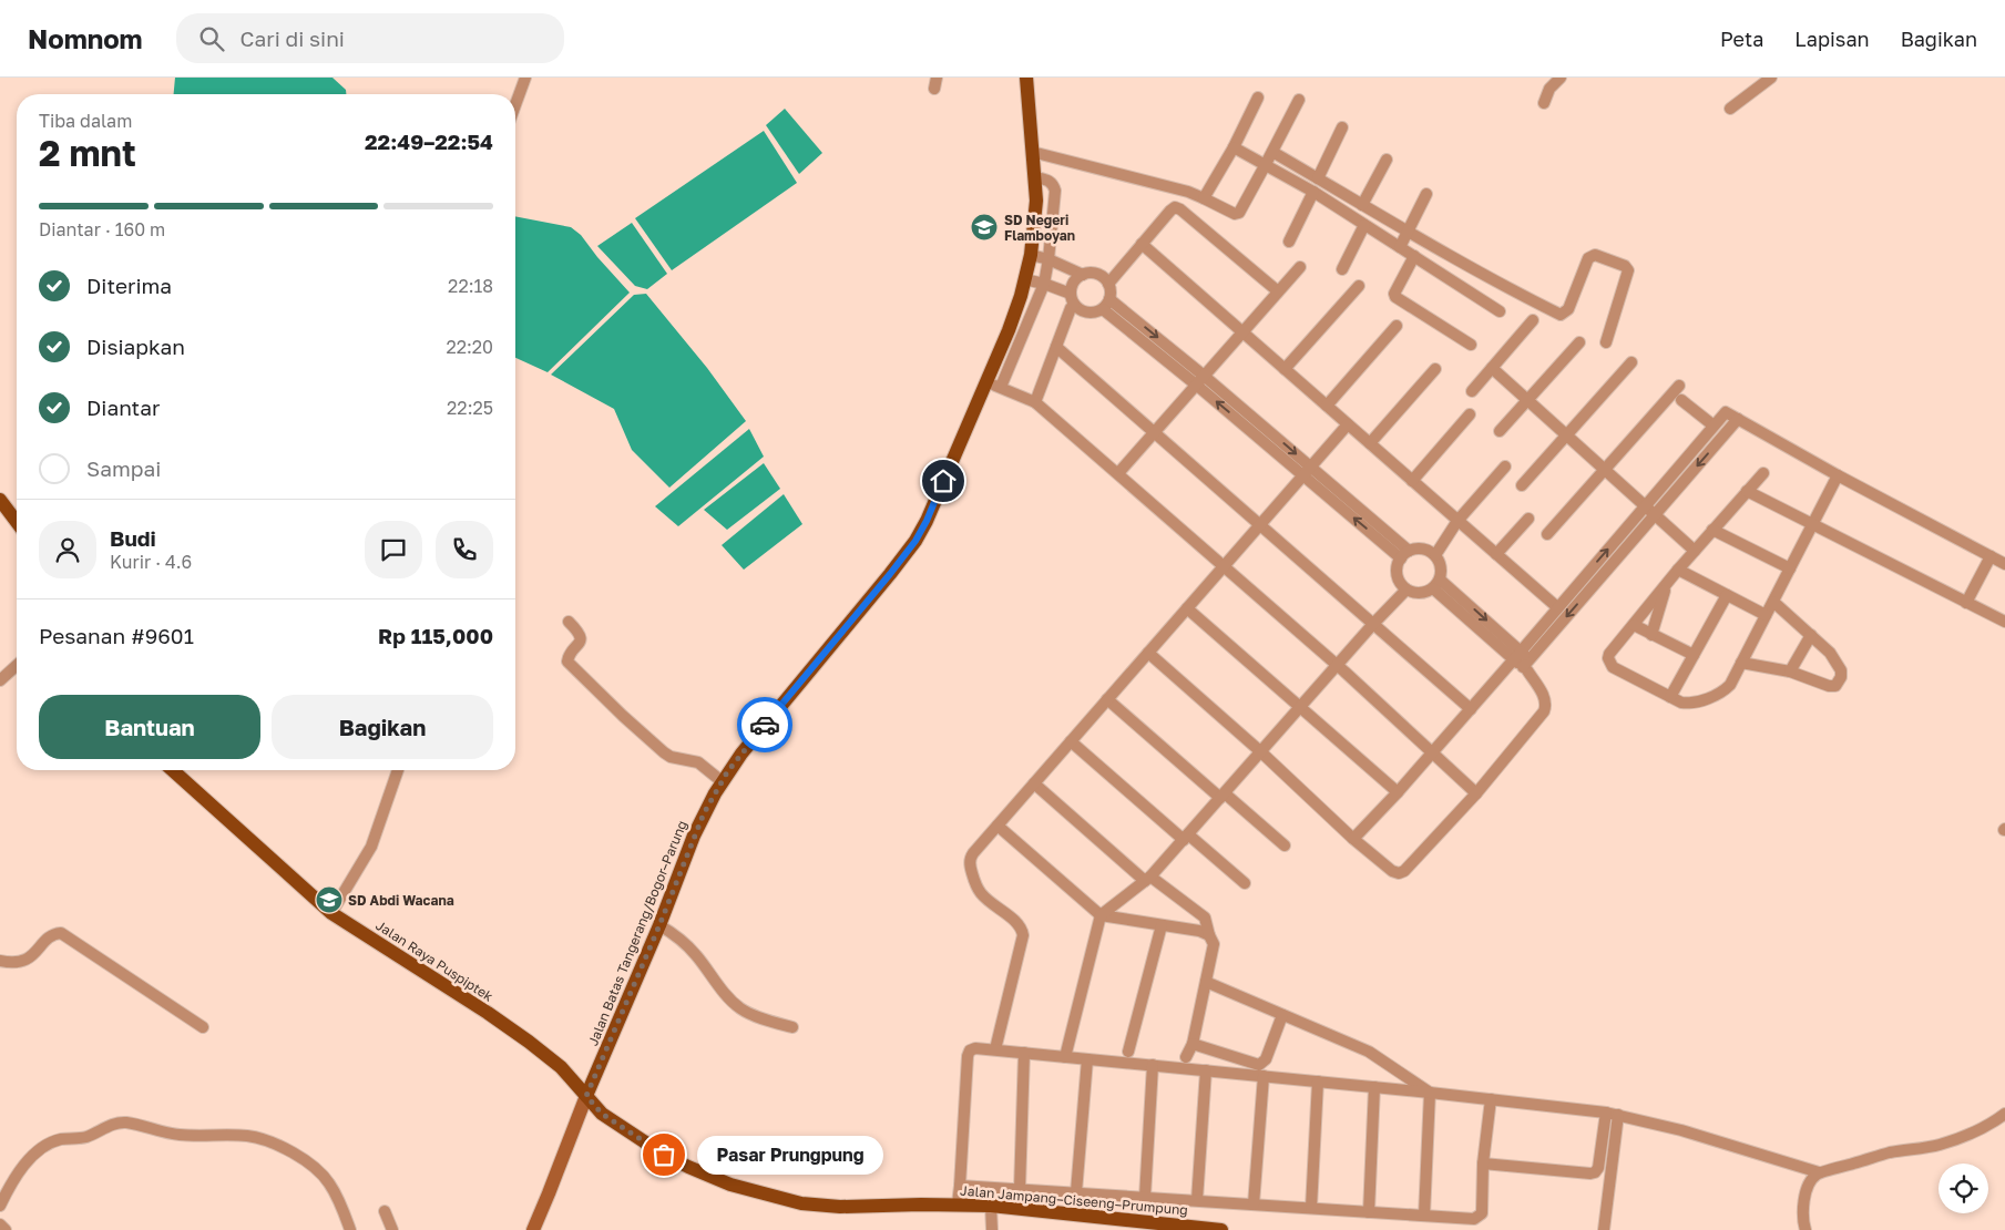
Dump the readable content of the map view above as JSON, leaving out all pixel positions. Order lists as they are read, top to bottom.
{
  "streets": {
    "main road": ["Jalan Batas Tangerang/Bogor–Parung", "Jalan Raya Puspiptek", "Jalan Jampang–Ciseeng–Prumpung"]
  },
  "crossings": [
    ["Jalan Batas Tangerang/Bogor–Parung", "Jalan Raya Puspiptek"],
    ["Jalan Batas Tangerang/Bogor–Parung", "Jalan Jampang–Ciseeng–Prumpung"],
    ["Jalan Raya Puspiptek", "Jalan Jampang–Ciseeng–Prumpung"]
  ],
  "places": {
    "school or university": ["SD Negeri Flamboyan", "SD Abdi Wacana"],
    "other": ["Pasar Prungpung"]
  },
  "page": {
    "header": "Nomnom",
    "search": "Cari di sini",
    "nav": ["Peta", "Lapisan", "Bagikan"],
    "heading": ["2 mnt", "Tiba dalam", "22:49–22:54"],
    "panel": [
      "Budi",
      "Kurir · 4.6",
      "Pesanan #9601",
      "Rp 115,000"
    ],
    "bar": "Diantar · 160 m",
    "list": [
      ["Diterima", "22:18"],
      ["Disiapkan", "22:20"],
      ["Diantar", "22:25"],
      "Sampai"
    ],
    "buttons": ["Bantuan", "Bagikan"],
    "bubble": "Pasar Prungpung"
  }
}
